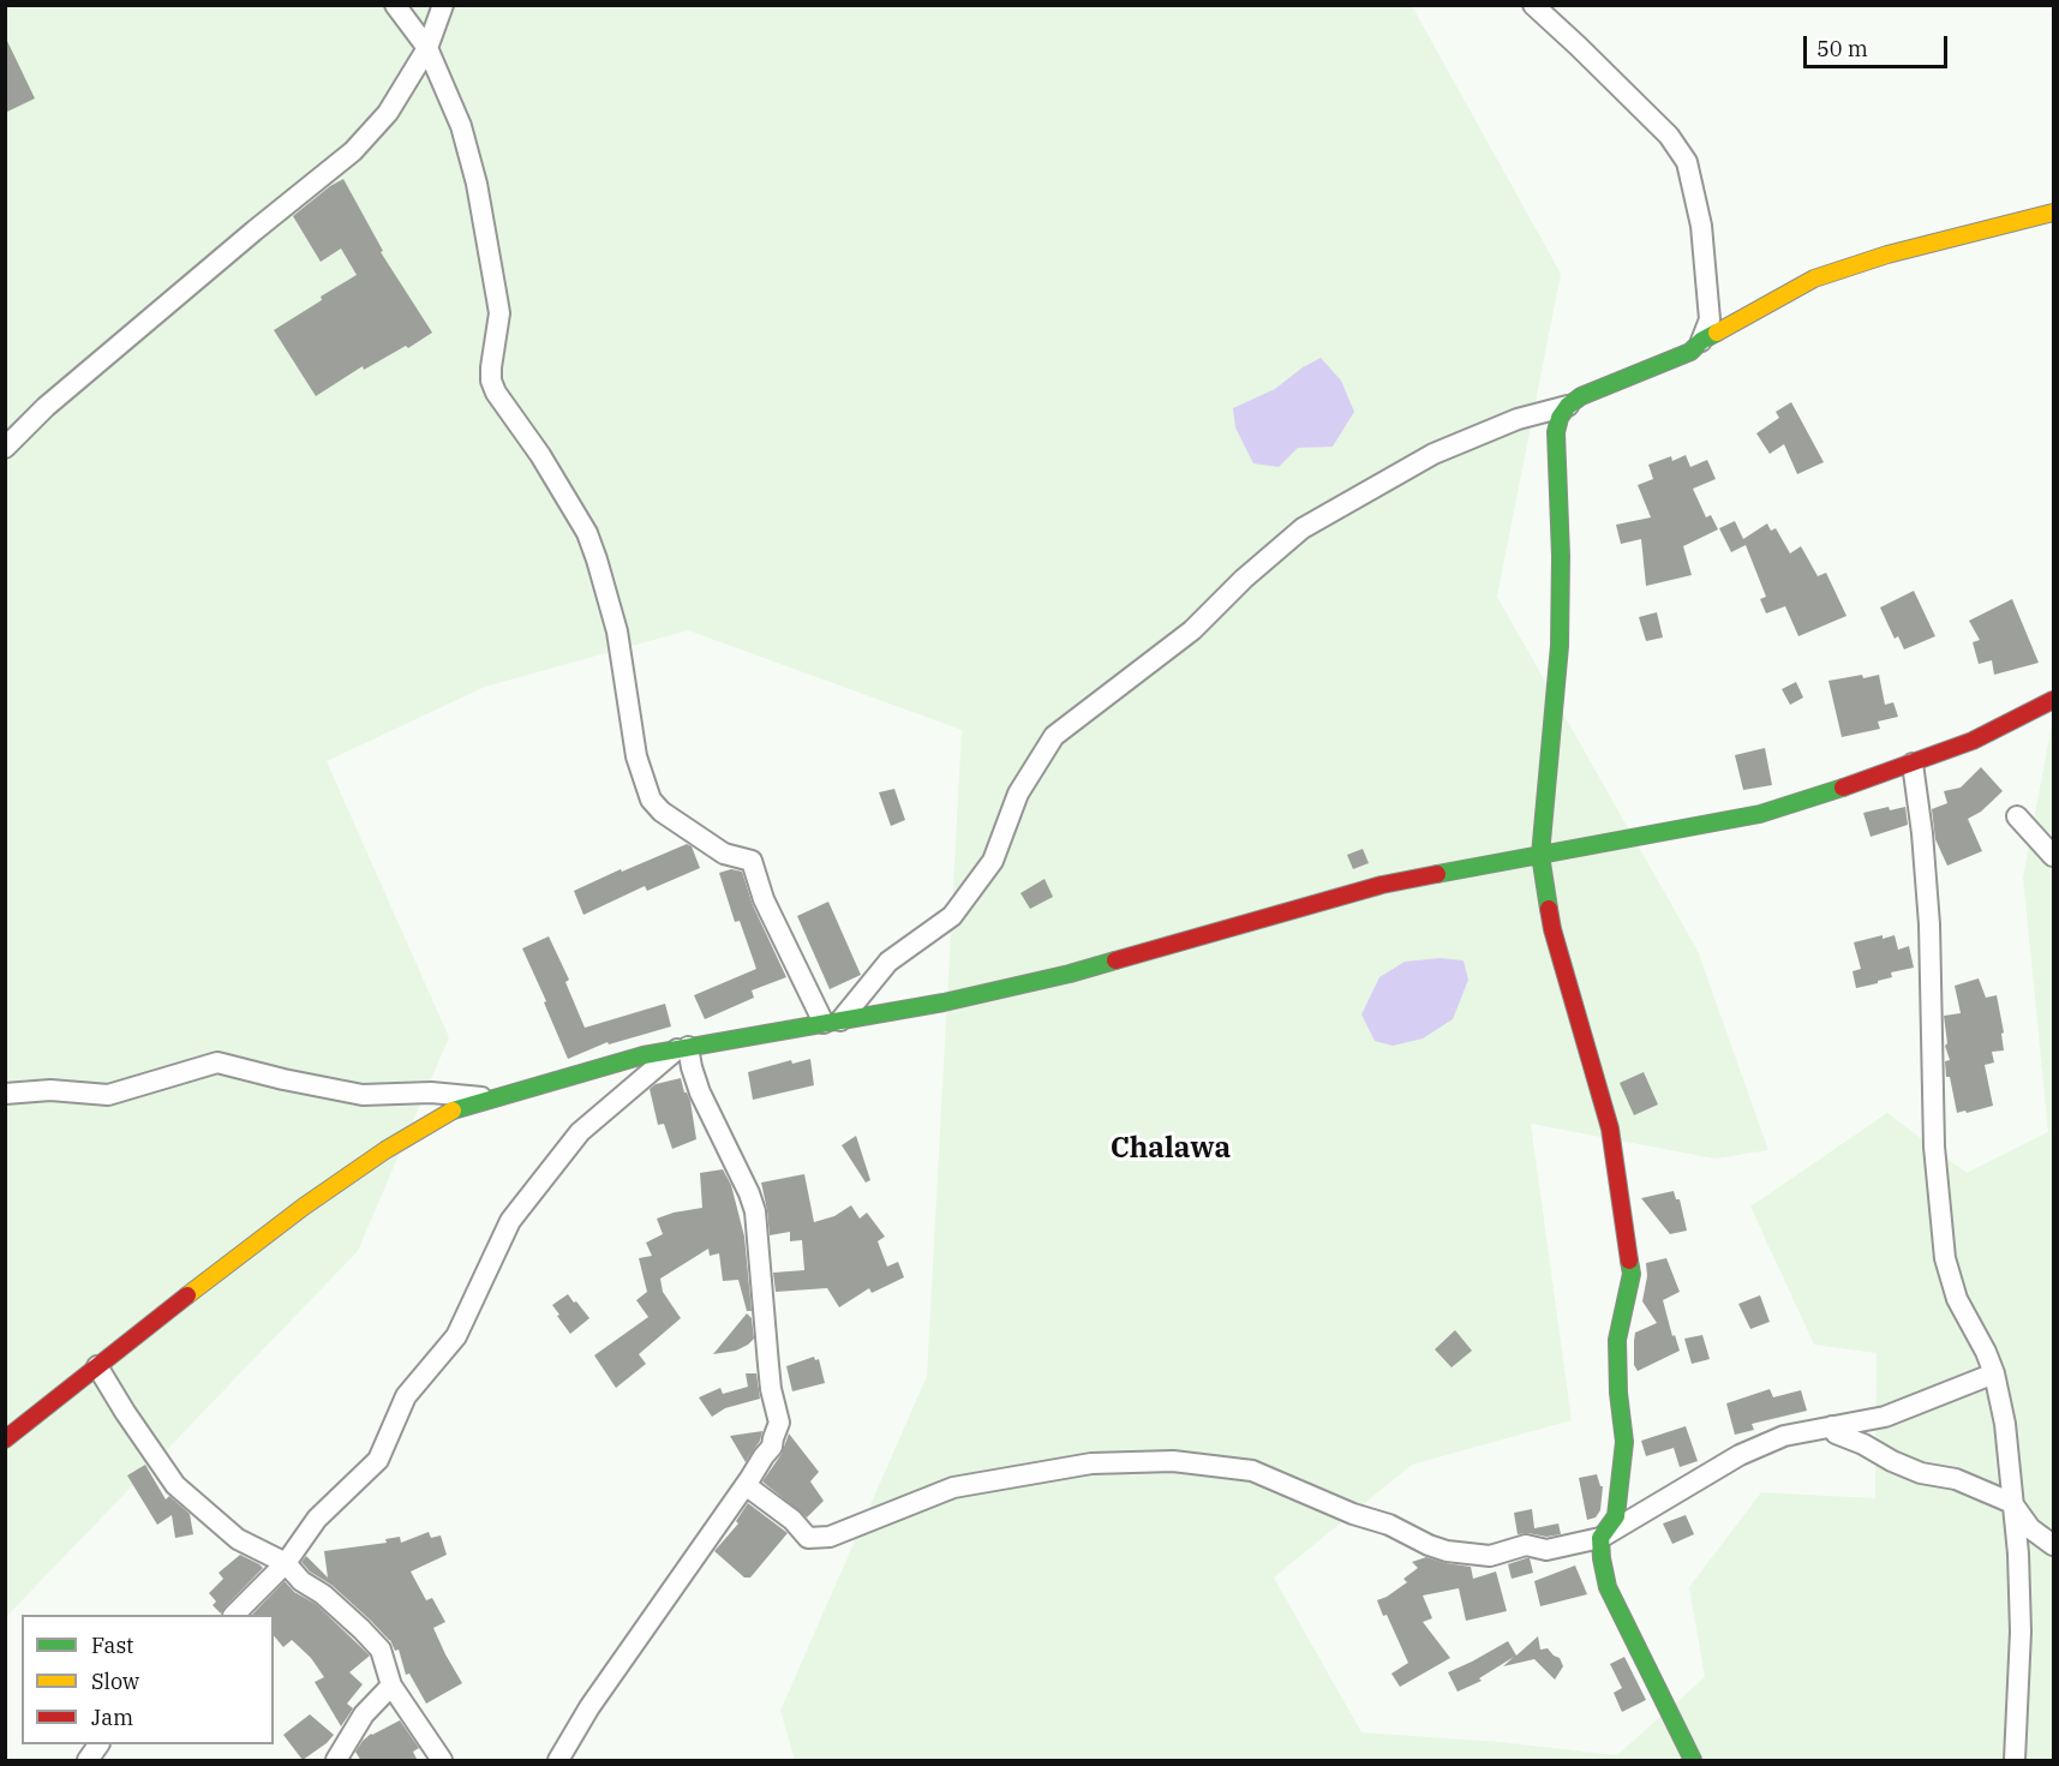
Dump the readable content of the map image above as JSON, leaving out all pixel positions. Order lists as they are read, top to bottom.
{
  "districts": ["Chalawa"],
  "legend": ["Fast", "Slow", "Jam"],
  "scale_bar": "50 m"
}
